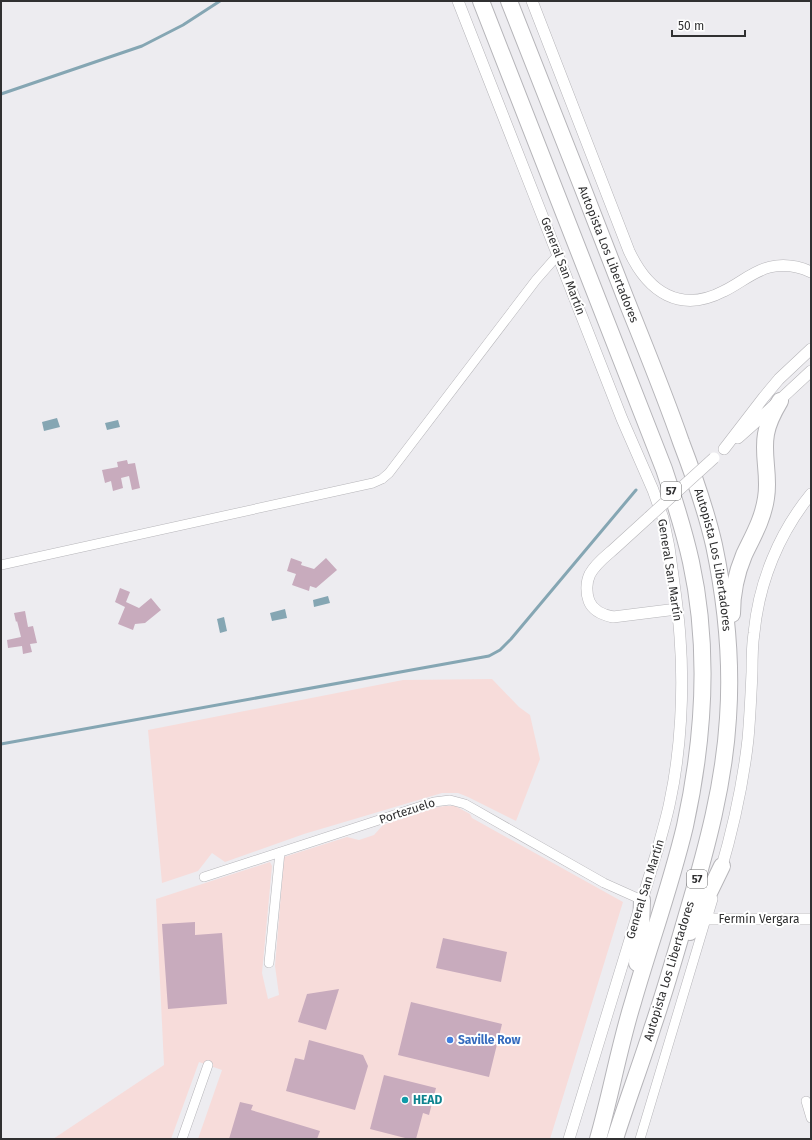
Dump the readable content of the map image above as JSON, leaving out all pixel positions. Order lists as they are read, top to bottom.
{
  "streets": {
    "highway": ["Autopista Los Libertadores", "57"],
    "street": ["General San Martín", "Portezuelo", "Fermín Vergara"]
  },
  "crossings": [
    ["General San Martín", "Portezuelo"]
  ],
  "places": ["Saville Row", "HEAD"],
  "scale_bar": "50 m"
}
